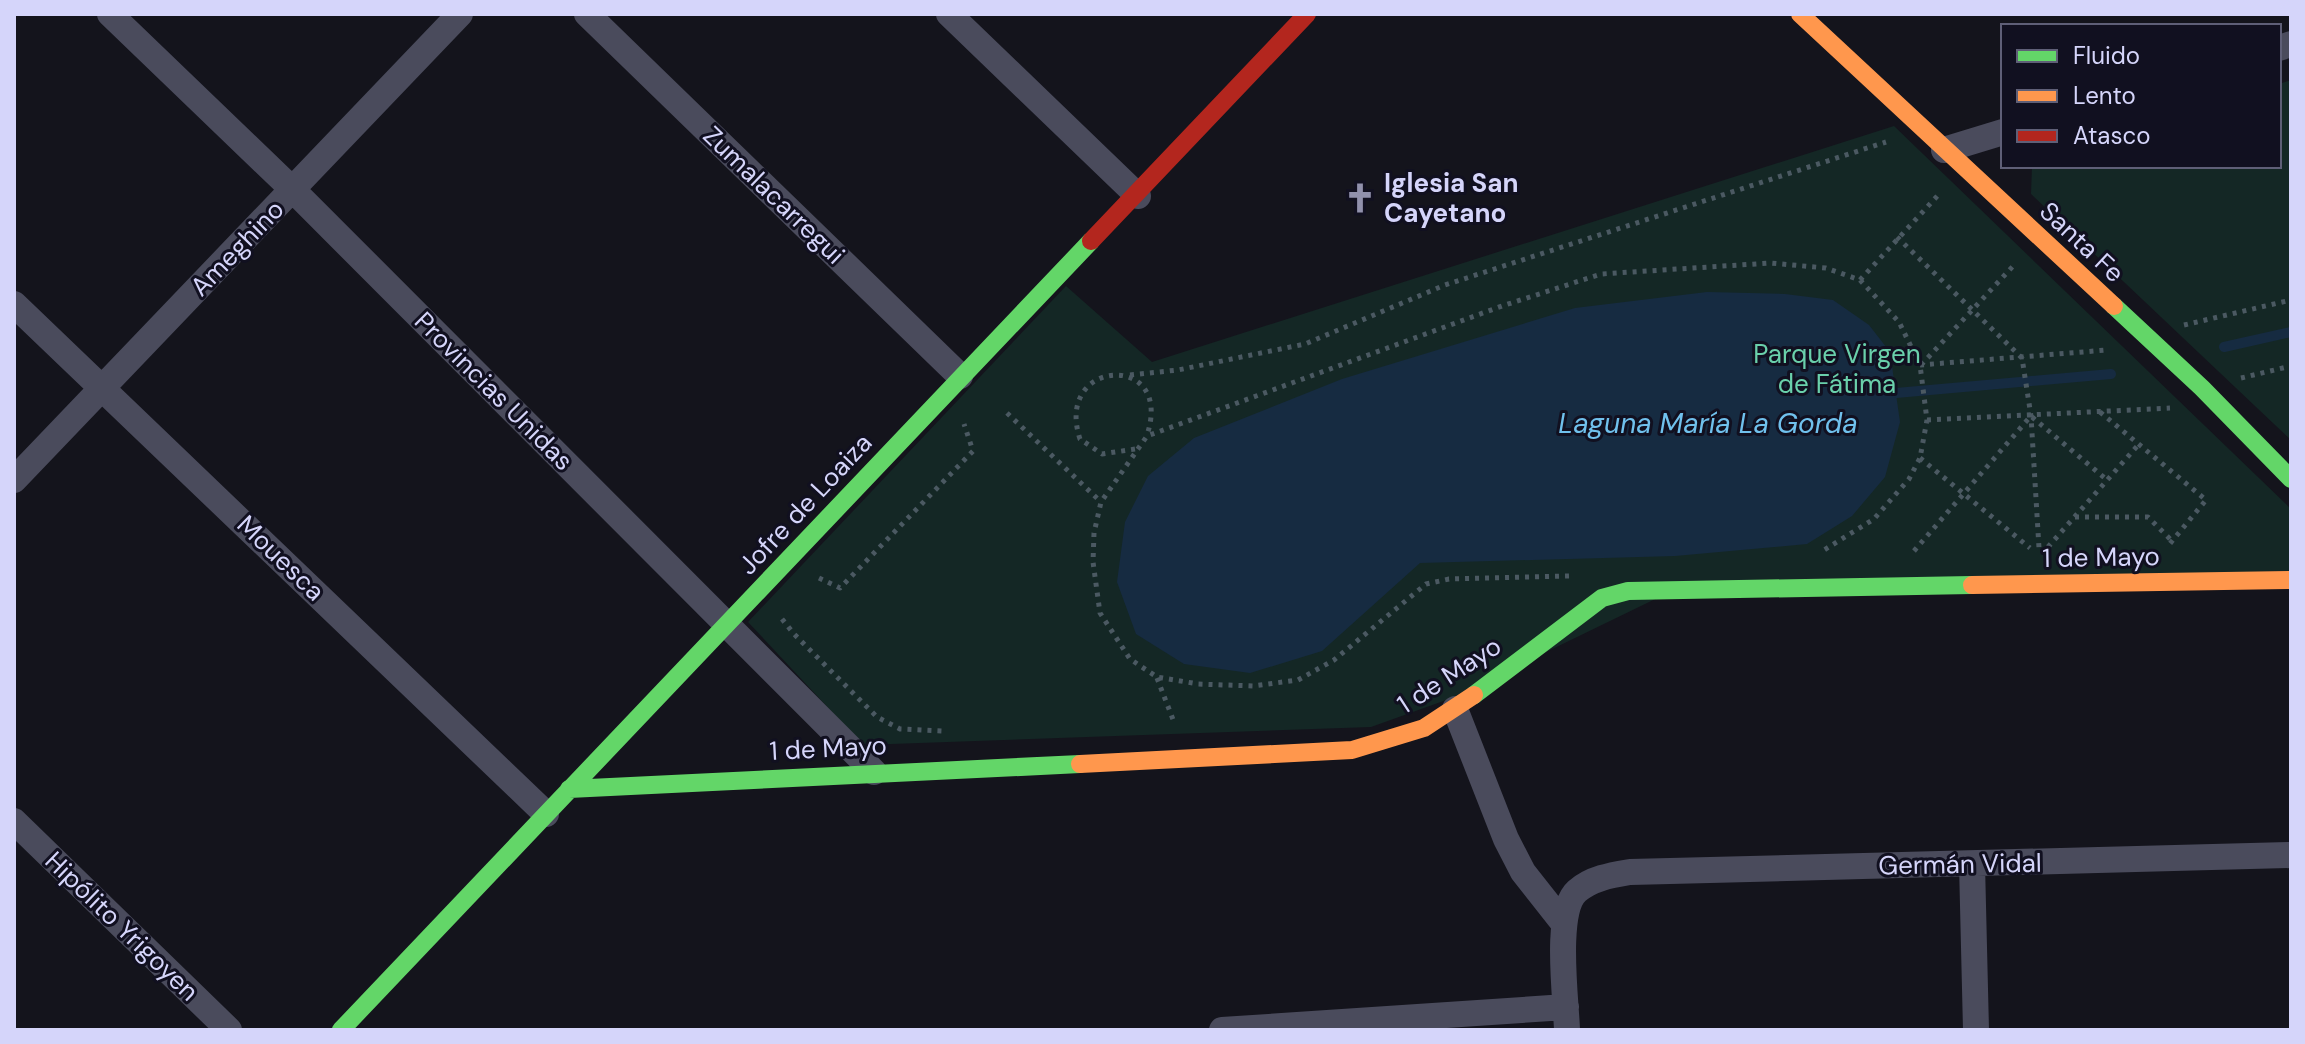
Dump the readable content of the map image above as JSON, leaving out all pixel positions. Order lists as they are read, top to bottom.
{
  "streets": {
    "street": [
      "Zumalacarregui",
      "Santa Fe",
      "Ameghino",
      "Provincias Unidas",
      "Jofre de Loaiza",
      "1 de Mayo",
      "Mouesca",
      "Germán Vidal",
      "Hipólito Yrigoyen"
    ]
  },
  "crossings": [
    ["Zumalacarregui", "Jofre de Loaiza"],
    ["Ameghino", "Provincias Unidas"],
    ["Ameghino", "Mouesca"],
    ["Provincias Unidas", "Jofre de Loaiza"],
    ["Provincias Unidas", "1 de Mayo"],
    ["Jofre de Loaiza", "1 de Mayo"],
    ["Jofre de Loaiza", "Mouesca"]
  ],
  "water": ["Laguna María La Gorda"],
  "parks": ["Parque Virgen de Fátima"],
  "places": {
    "church": ["Iglesia San Cayetano"]
  },
  "legend": ["Fluido", "Lento", "Atasco"]
}
